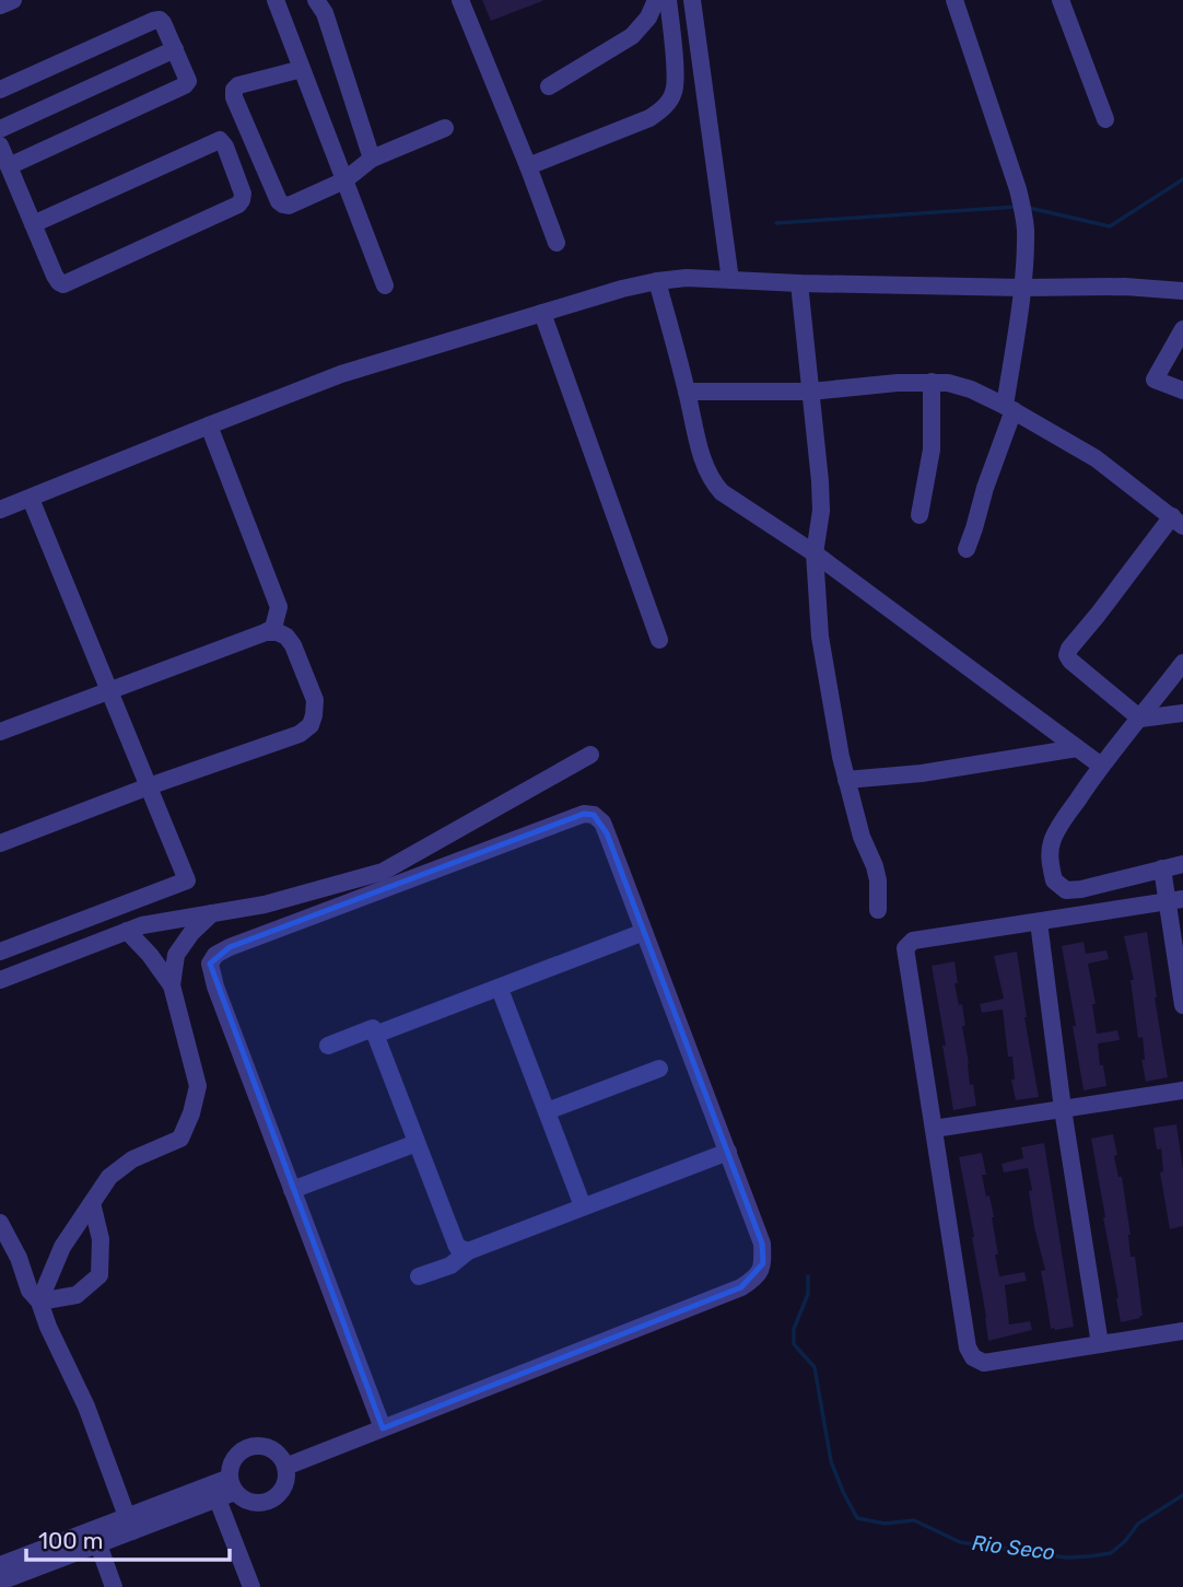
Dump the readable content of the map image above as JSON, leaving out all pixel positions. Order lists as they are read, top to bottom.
{
  "water": ["Rio Seco"],
  "scale_bar": "100 m"
}
